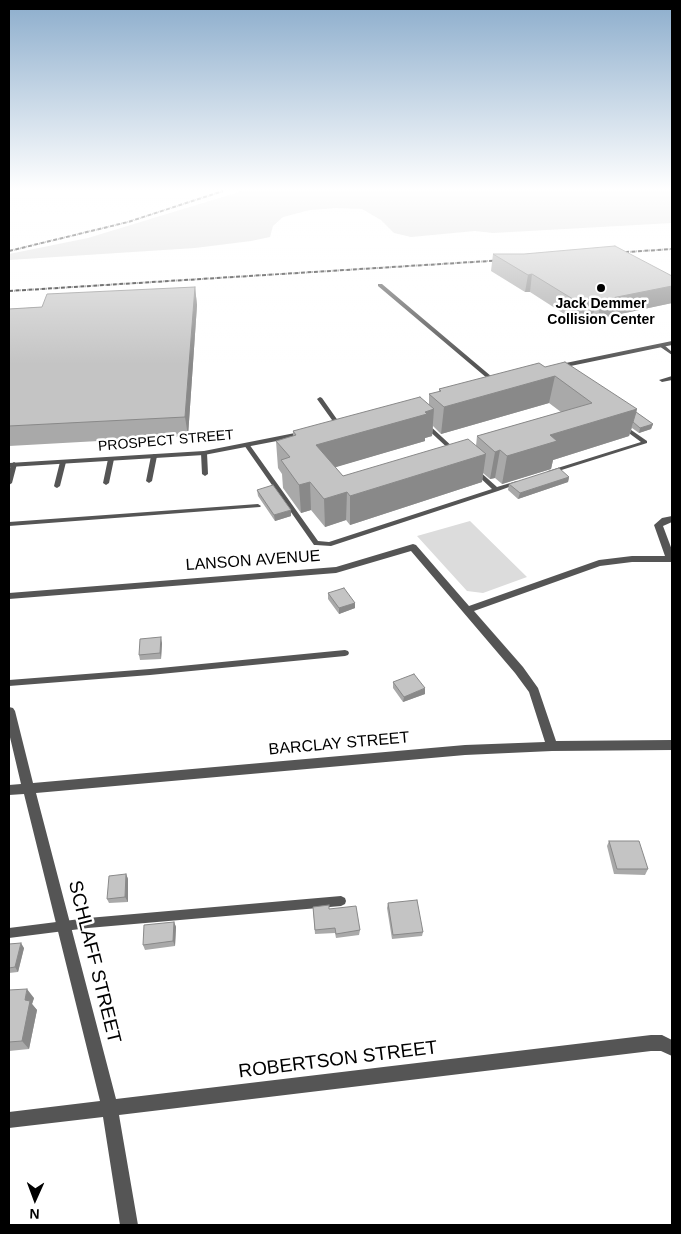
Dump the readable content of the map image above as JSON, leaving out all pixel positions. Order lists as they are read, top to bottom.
{
  "streets": {
    "street": [
      "PROSPECT STREET",
      "LANSON AVENUE",
      "BARCLAY STREET",
      "SCHLAFF STREET",
      "ROBERTSON STREET"
    ]
  },
  "crossings": [
    ["LANSON AVENUE", "BARCLAY STREET"],
    ["BARCLAY STREET", "SCHLAFF STREET"],
    ["SCHLAFF STREET", "ROBERTSON STREET"]
  ],
  "places": ["Jack Demmer Collision Center"],
  "north": "bottom"
}
